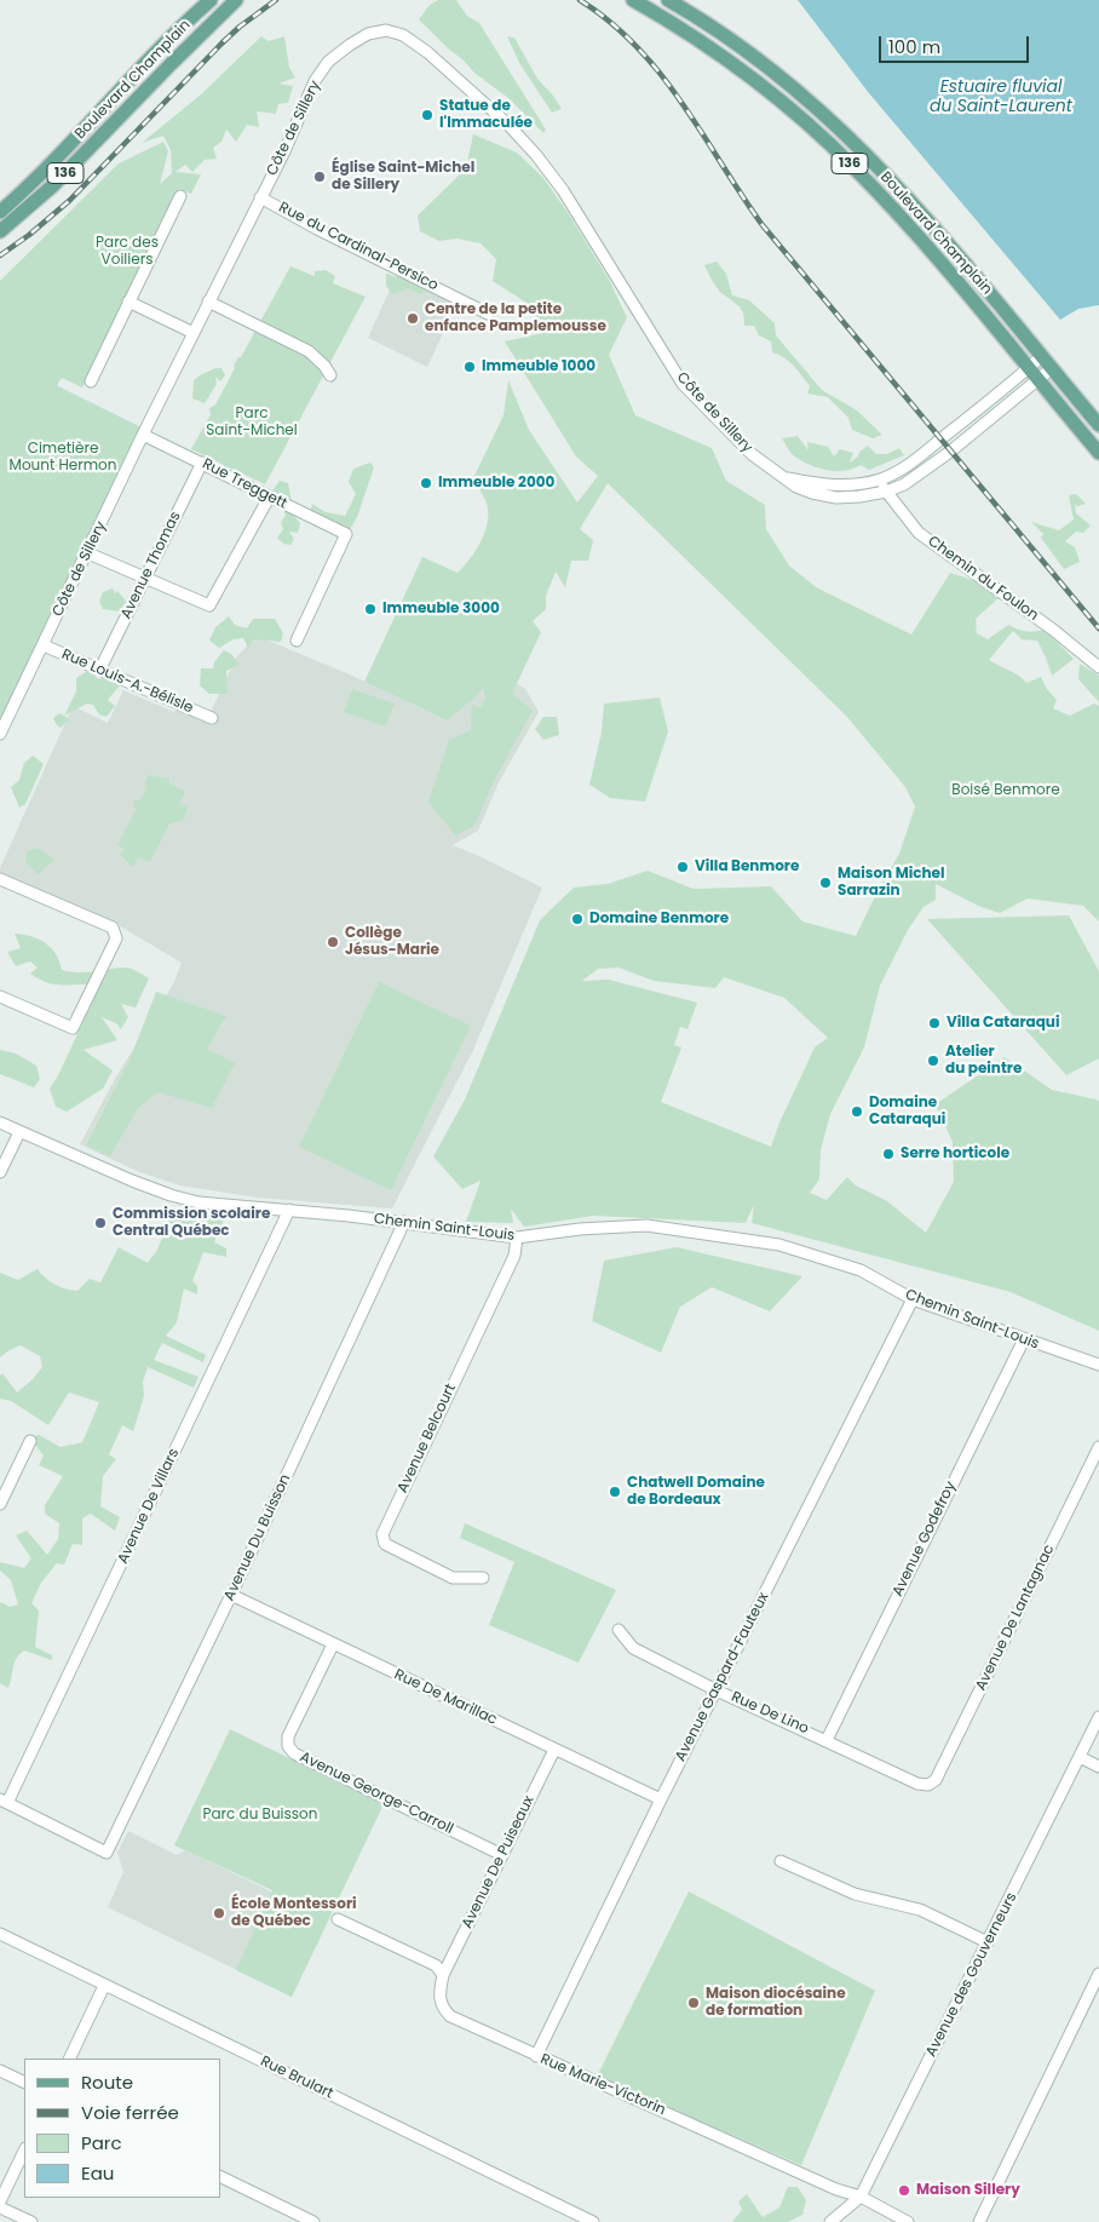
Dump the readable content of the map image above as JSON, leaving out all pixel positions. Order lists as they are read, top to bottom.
{
  "streets": {
    "main road": ["Boulevard Champlain", "136"],
    "street": [
      "Côte de Sillery",
      "Rue du Cardinal-Persico",
      "Rue Treggett",
      "Avenue Thomas",
      "Chemin du Foulon",
      "Rue Louis-A.-Bélisle",
      "Chemin Saint-Louis",
      "Avenue Belcourt",
      "Avenue De Villars",
      "Avenue Du Buisson",
      "Avenue Godefroy",
      "Avenue De Lantagnac",
      "Avenue Gaspard-Fauteux",
      "Rue De Marillac",
      "Rue De Lino",
      "Avenue George-Carroll",
      "Avenue De Puiseaux",
      "Avenue des Gouverneurs",
      "Rue Brulart",
      "Rue Marie-Victorin"
    ]
  },
  "crossings": [
    ["Boulevard Champlain", "Côte de Sillery"],
    ["Côte de Sillery", "Rue du Cardinal-Persico"],
    ["Côte de Sillery", "Rue Treggett"],
    ["Côte de Sillery", "Chemin du Foulon"],
    ["Côte de Sillery", "Rue Louis-A.-Bélisle"],
    ["Rue Treggett", "Avenue Thomas"],
    ["Avenue Thomas", "Rue Louis-A.-Bélisle"],
    ["Chemin Saint-Louis", "Avenue Belcourt"],
    ["Chemin Saint-Louis", "Avenue De Villars"],
    ["Chemin Saint-Louis", "Avenue Du Buisson"],
    ["Chemin Saint-Louis", "Avenue Godefroy"],
    ["Chemin Saint-Louis", "Avenue Gaspard-Fauteux"],
    ["Avenue De Villars", "Avenue Du Buisson"],
    ["Avenue Du Buisson", "Rue De Marillac"],
    ["Avenue Godefroy", "Rue De Lino"],
    ["Avenue De Lantagnac", "Rue De Lino"],
    ["Avenue Gaspard-Fauteux", "Rue De Marillac"],
    ["Avenue Gaspard-Fauteux", "Rue De Lino"],
    ["Avenue Gaspard-Fauteux", "Rue Marie-Victorin"],
    ["Rue De Marillac", "Avenue George-Carroll"],
    ["Rue De Marillac", "Avenue De Puiseaux"],
    ["Avenue George-Carroll", "Avenue De Puiseaux"],
    ["Avenue De Puiseaux", "Rue Marie-Victorin"],
    ["Avenue des Gouverneurs", "Rue Marie-Victorin"]
  ],
  "water": ["Estuaire fluvial du Saint-Laurent"],
  "parks": [
    "Parc des Voiliers",
    "Parc Saint-Michel",
    "Cimetière Mount Hermon",
    "Boisé Benmore",
    "Parc du Buisson"
  ],
  "places": [
    "Statue de l'Immaculée",
    "Église Saint-Michel de Sillery",
    "Centre de la petite enfance Pamplemousse",
    "Immeuble 1000",
    "Immeuble 2000",
    "Immeuble 3000",
    "Villa Benmore",
    "Maison Michel Sarrazin",
    "Domaine Benmore",
    "Collège Jésus-Marie",
    "Villa Cataraqui",
    "Atelier du peintre",
    "Domaine Cataraqui",
    "Serre horticole",
    "Commission scolaire Central Québec",
    "Chatwell Domaine de Bordeaux",
    "École Montessori de Québec",
    "Maison diocésaine de formation",
    "Maison Sillery"
  ],
  "legend": [
    "Route",
    "Voie ferrée",
    "Parc",
    "Eau"
  ],
  "scale_bar": "100 m"
}
